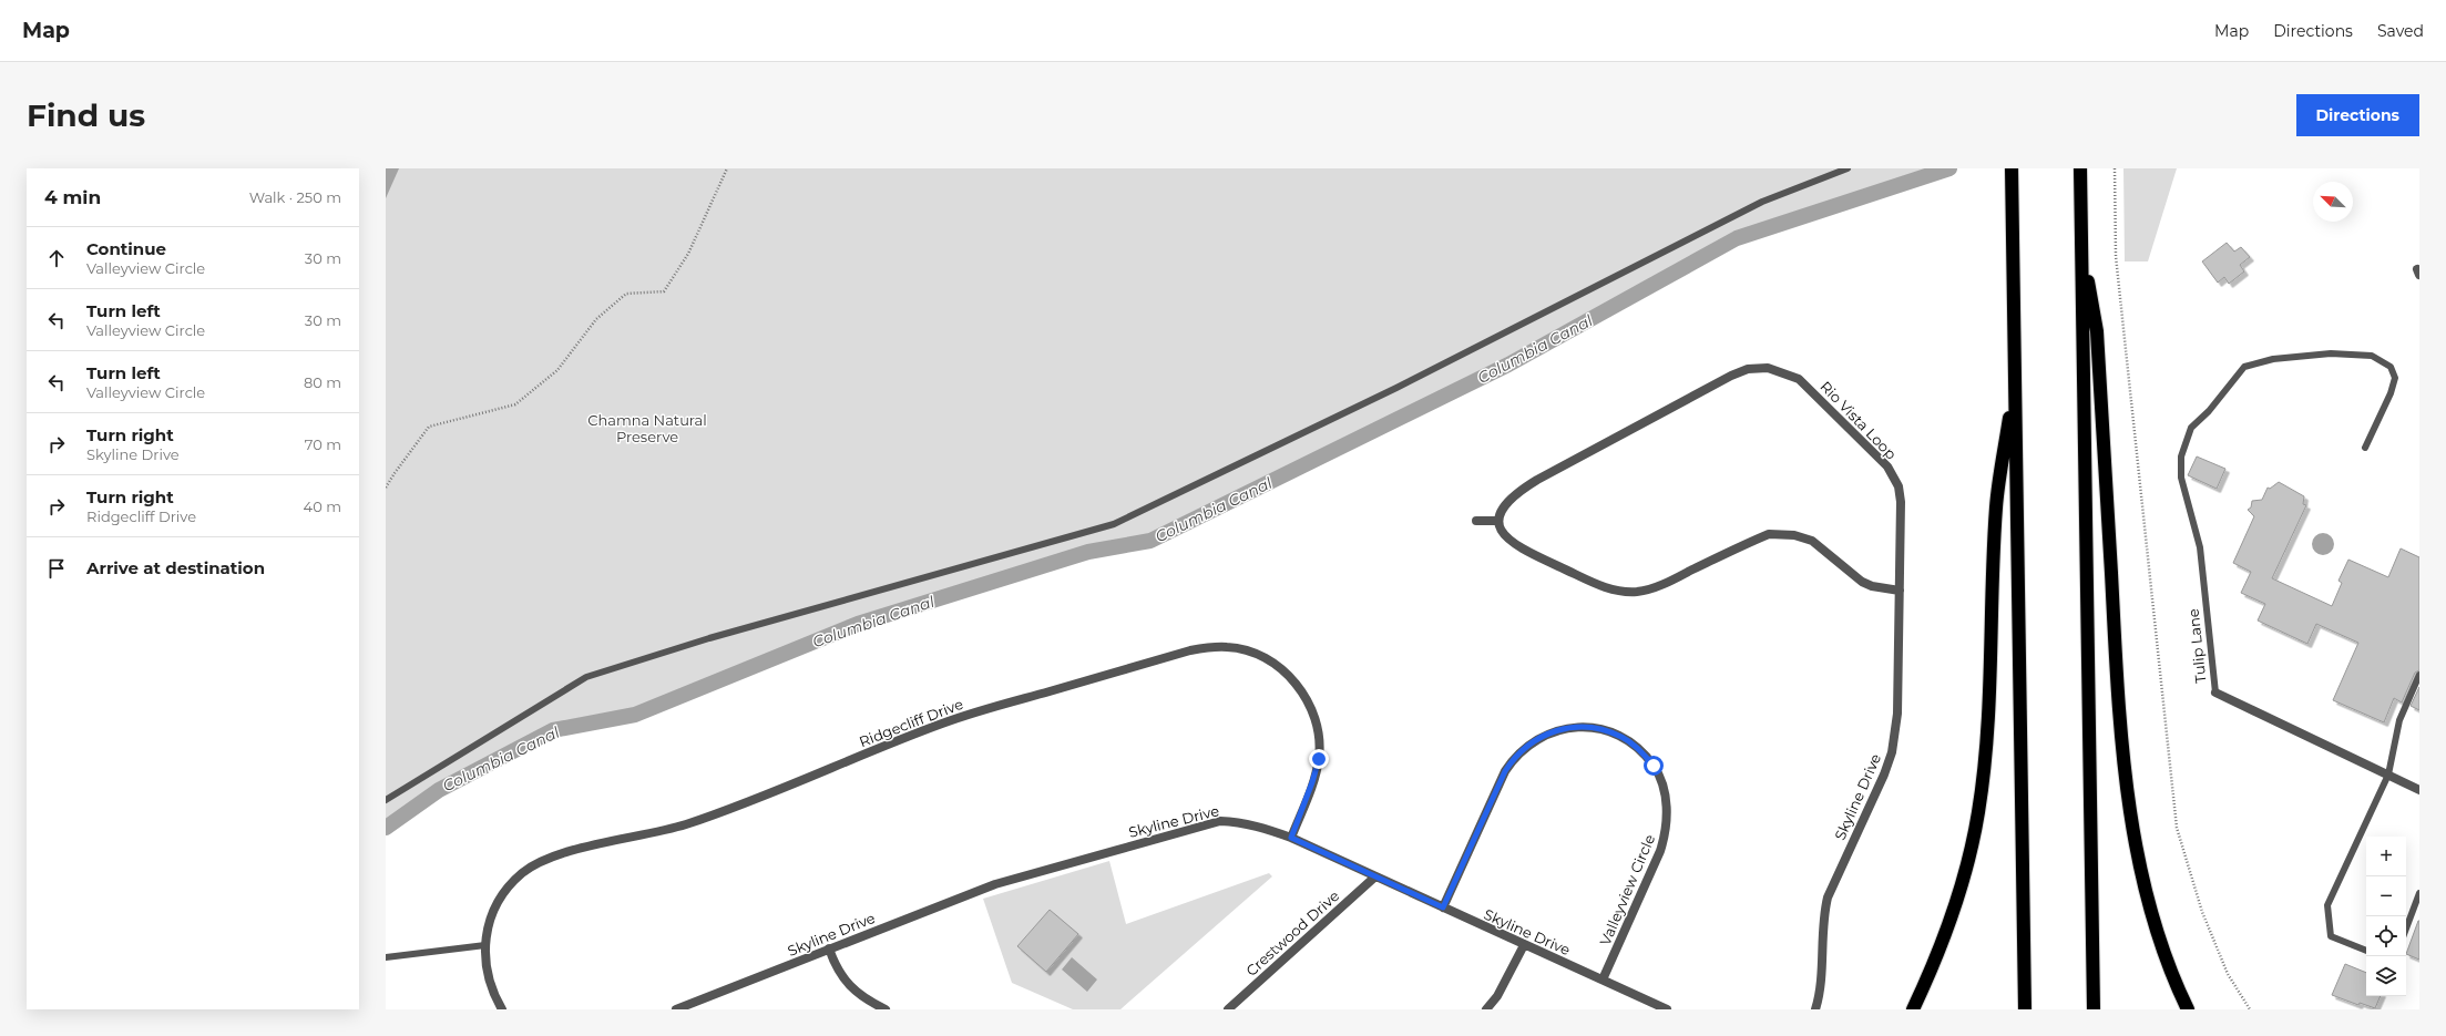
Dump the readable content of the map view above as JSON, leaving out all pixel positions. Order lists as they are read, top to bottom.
{
  "streets": {
    "street": [
      "Rio Vista Loop",
      "Tulip Lane",
      "Ridgecliff Drive",
      "Skyline Drive",
      "Valleyview Circle",
      "Crestwood Drive"
    ]
  },
  "crossings": [
    ["Rio Vista Loop", "Skyline Drive"],
    ["Ridgecliff Drive", "Skyline Drive"],
    ["Skyline Drive", "Valleyview Circle"],
    ["Skyline Drive", "Crestwood Drive"]
  ],
  "water": ["Columbia Canal"],
  "parks": ["Chamna Natural Preserve"],
  "north": "top left",
  "page": {
    "header": "Map",
    "nav": ["Map", "Directions", "Saved"],
    "buttons": "Directions",
    "title": "Find us",
    "heading": ["4 min", "Walk · 250 m"],
    "list": [
      ["Continue", "Valleyview Circle", "30 m"],
      ["Turn left", "Valleyview Circle", "30 m"],
      ["Turn left", "Valleyview Circle", "80 m"],
      ["Turn right", "Skyline Drive", "70 m"],
      ["Turn right", "Ridgecliff Drive", "40 m"],
      "Arrive at destination"
    ],
    "map_buttons": ["+", "−"]
  }
}
